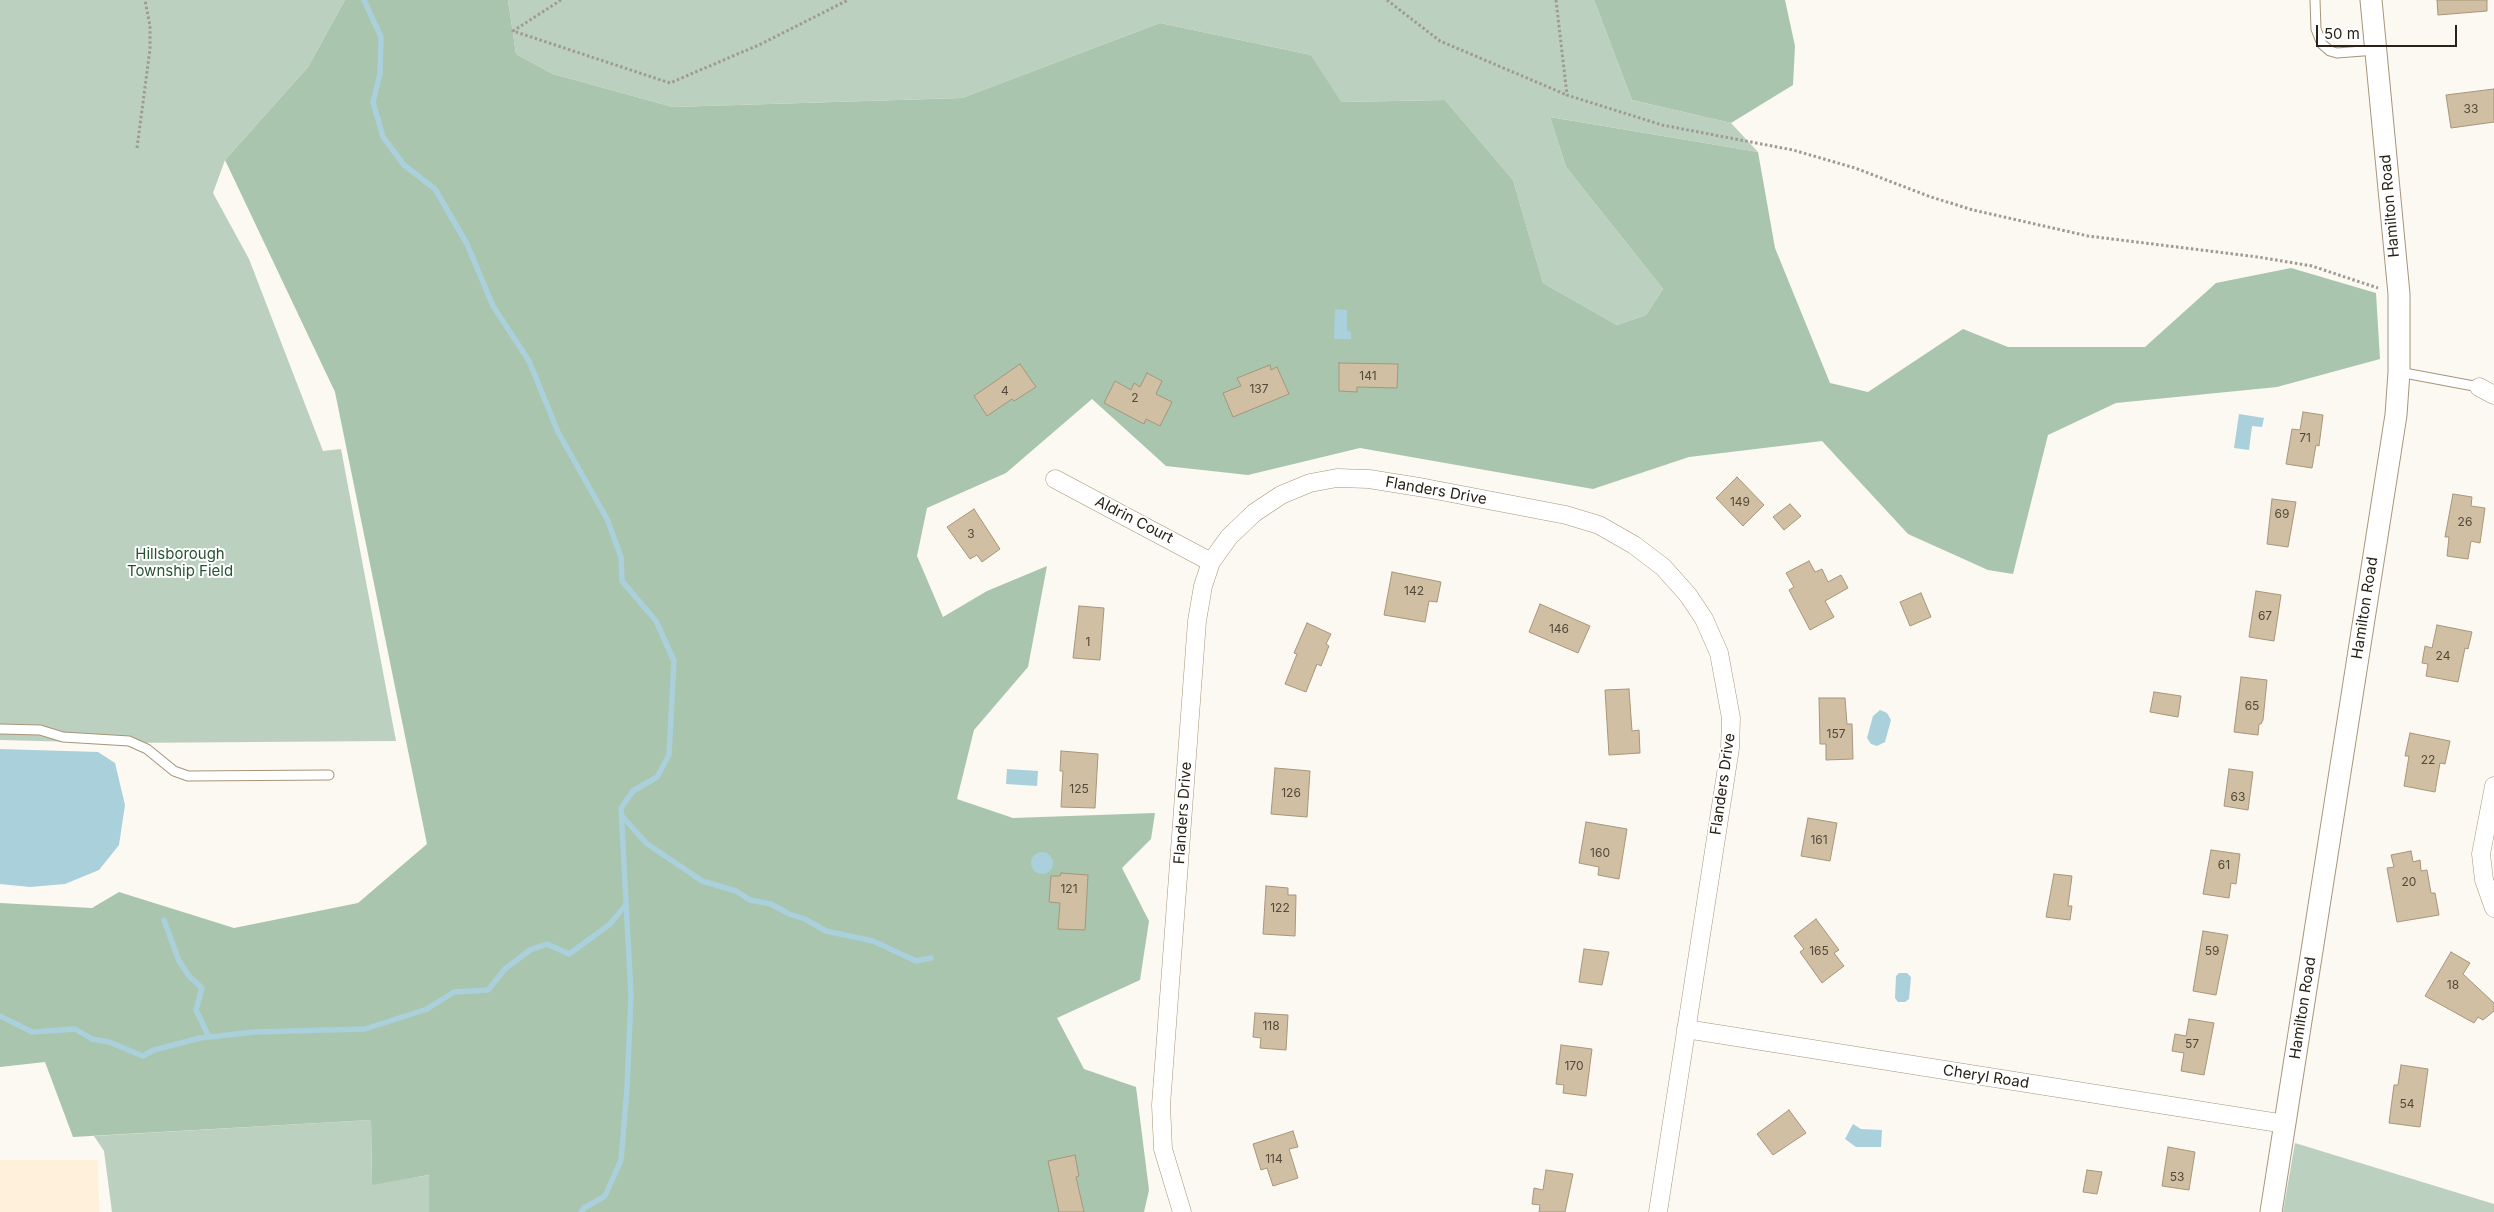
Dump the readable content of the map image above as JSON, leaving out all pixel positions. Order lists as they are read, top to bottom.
{
  "streets": {
    "street": [
      "Hamilton Road",
      "Flanders Drive",
      "Aldrin Court",
      "Cheryl Road"
    ]
  },
  "crossings": [
    ["Hamilton Road", "Cheryl Road"],
    ["Flanders Drive", "Aldrin Court"],
    ["Flanders Drive", "Cheryl Road"]
  ],
  "parks": ["Hillsborough Township Field"],
  "house_numbers": [
    "33",
    "141",
    "137",
    "4",
    "2",
    "71",
    "149",
    "69",
    "26",
    "3",
    "142",
    "67",
    "146",
    "1",
    "24",
    "65",
    "157",
    "22",
    "125",
    "126",
    "63",
    "161",
    "160",
    "61",
    "20",
    "121",
    "122",
    "165",
    "59",
    "18",
    "118",
    "57",
    "170",
    "54",
    "114",
    "53"
  ],
  "scale_bar": "50 m"
}
